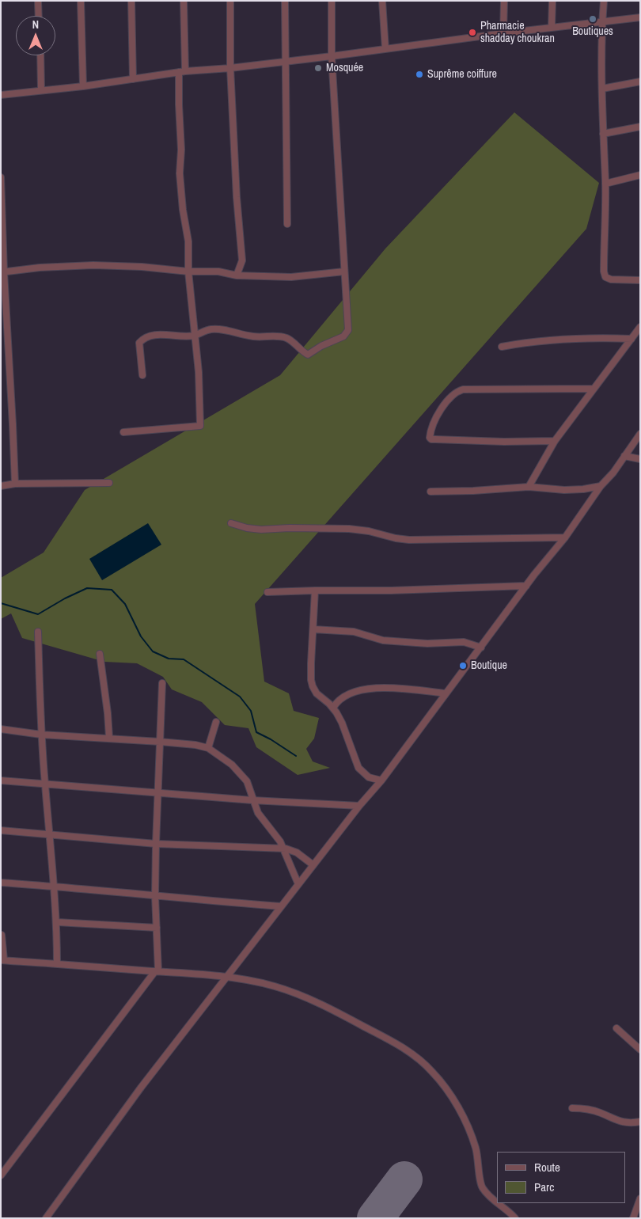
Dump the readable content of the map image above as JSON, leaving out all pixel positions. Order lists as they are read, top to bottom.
{
  "places": [
    "Boutiques",
    "Pharmacie shadday choukran",
    "Mosquée",
    "Suprême coiffure",
    "Boutique"
  ],
  "legend": ["Route", "Parc"],
  "north": "top"
}
